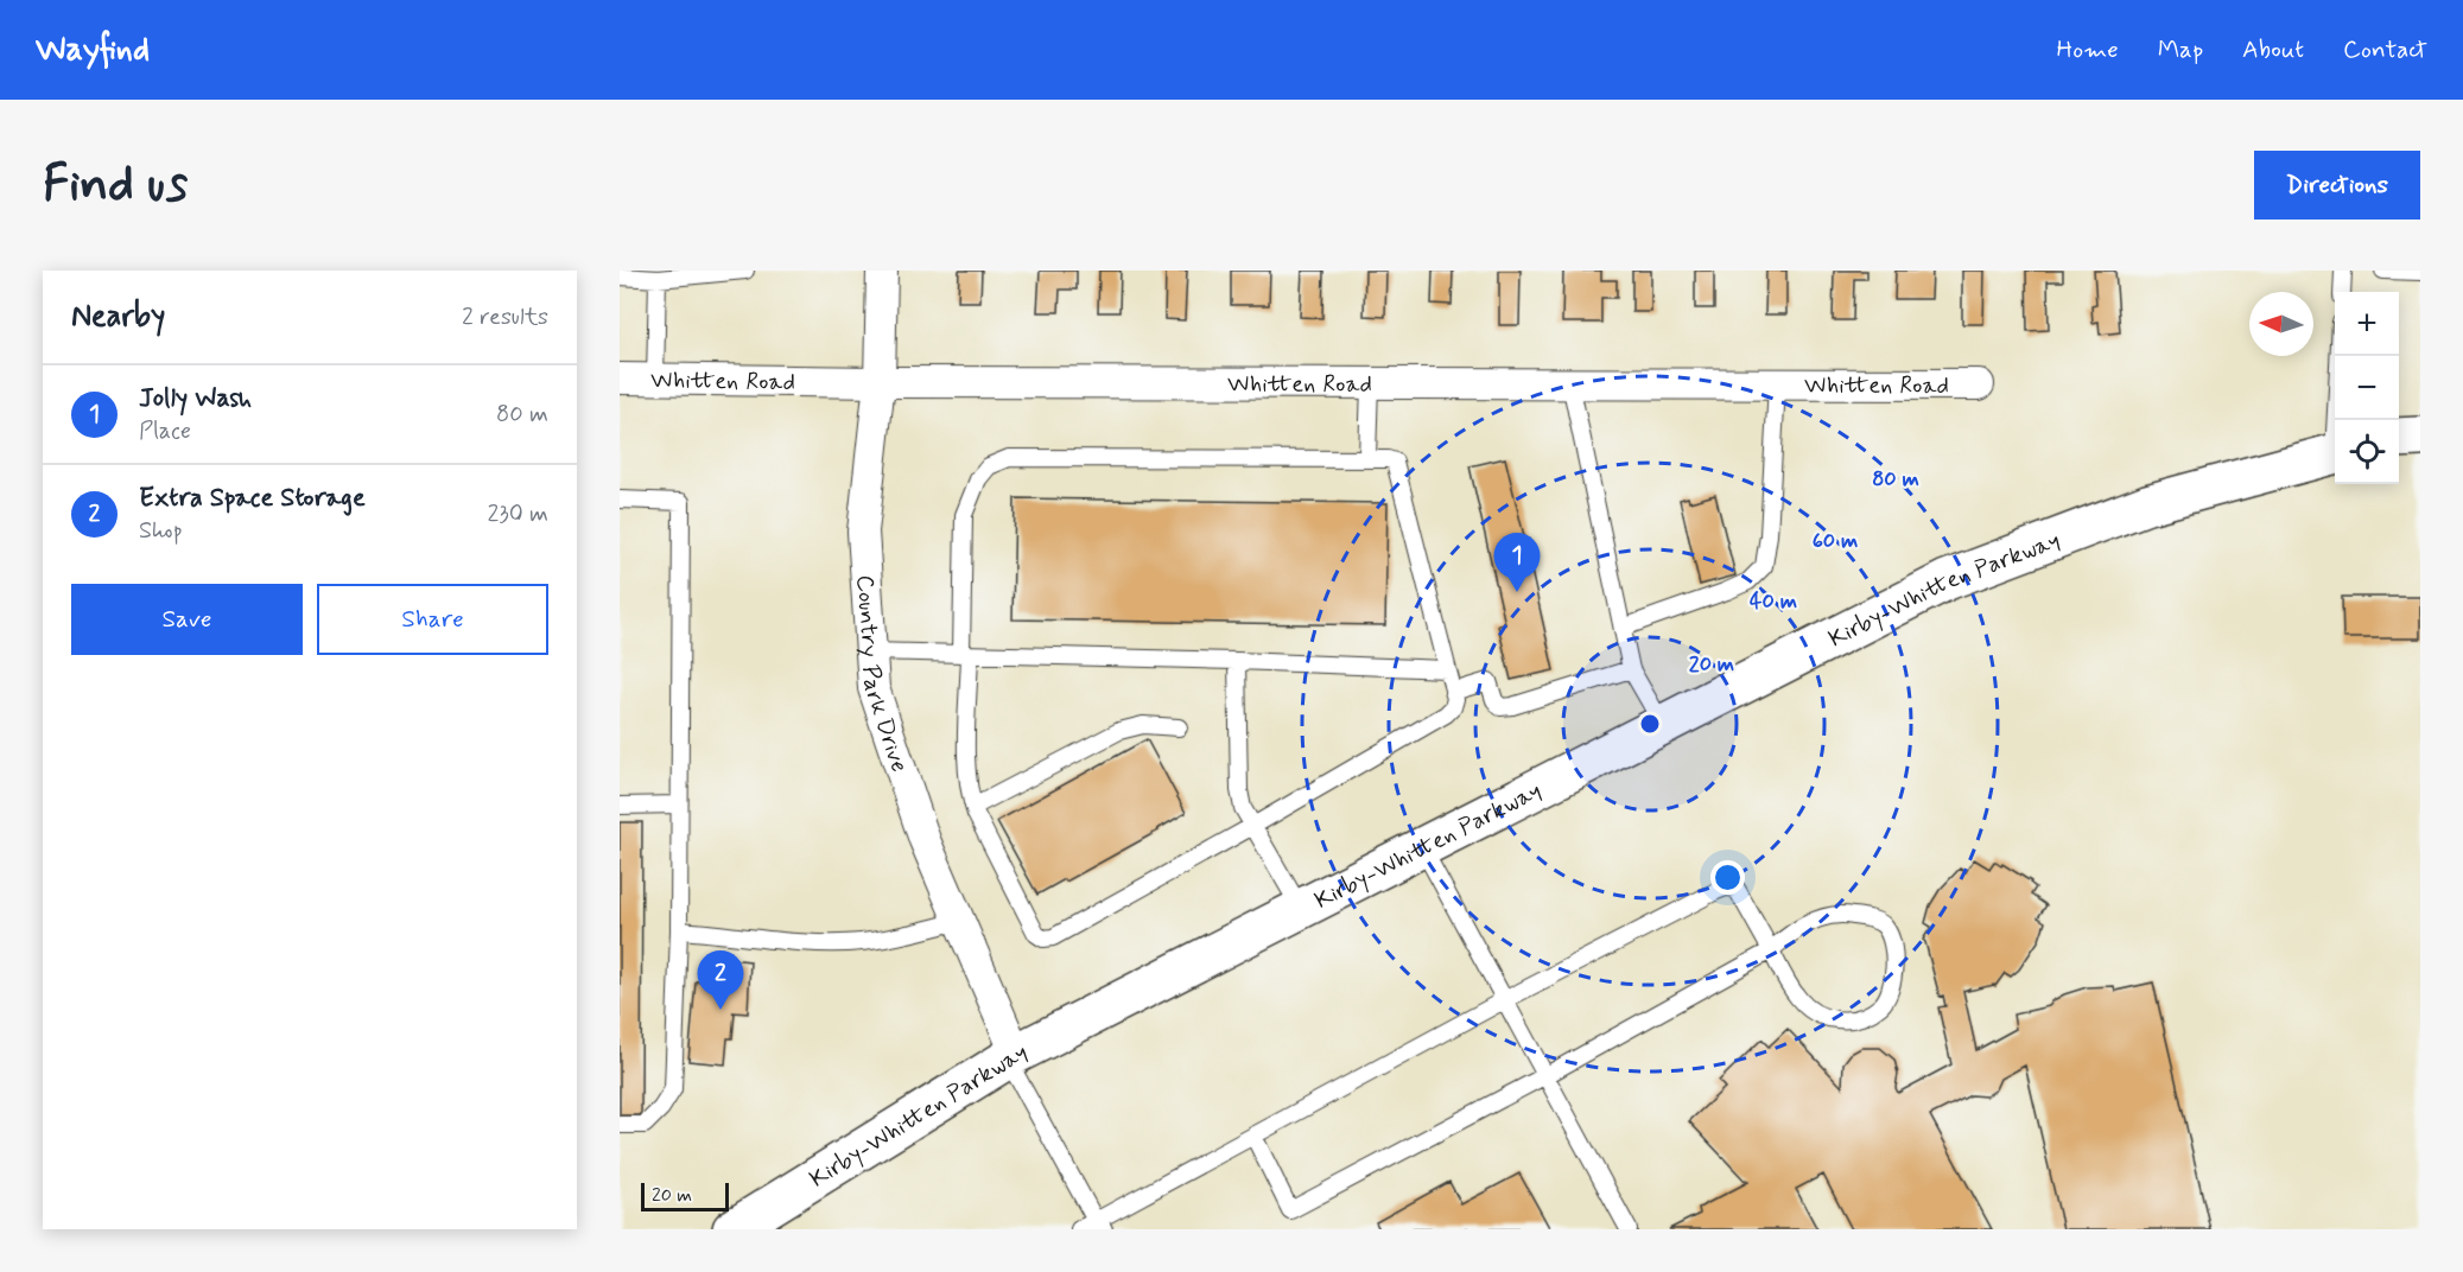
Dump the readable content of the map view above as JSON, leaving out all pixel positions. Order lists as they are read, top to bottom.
{
  "streets": {
    "main road": ["Kirby-Whitten Parkway"],
    "street": ["Whitten Road", "Country Park Drive"]
  },
  "crossings": [
    ["Whitten Road", "Country Park Drive"],
    ["Kirby-Whitten Parkway", "Country Park Drive"]
  ],
  "scale_bar": "20 m",
  "north": "left",
  "page": {
    "header": "Wayfind",
    "nav": [
      "Home",
      "Map",
      "About",
      "Contact"
    ],
    "buttons": [
      "Directions",
      ["Save", "Share"]
    ],
    "title": "Find us",
    "heading": ["Nearby", "2 results"],
    "map_buttons": ["+", "−"],
    "list": [
      {
        "mark": "1",
        "name": "Jolly Wash",
        "note": "Place",
        "value": "80 m"
      },
      {
        "mark": "2",
        "name": "Extra Space Storage",
        "note": "Shop",
        "value": "230 m"
      }
    ],
    "pins": ["1", "2"],
    "scale": "20 m"
  },
  "rings": [
    "80 m",
    "60 m",
    "40 m",
    "20 m"
  ]
}
